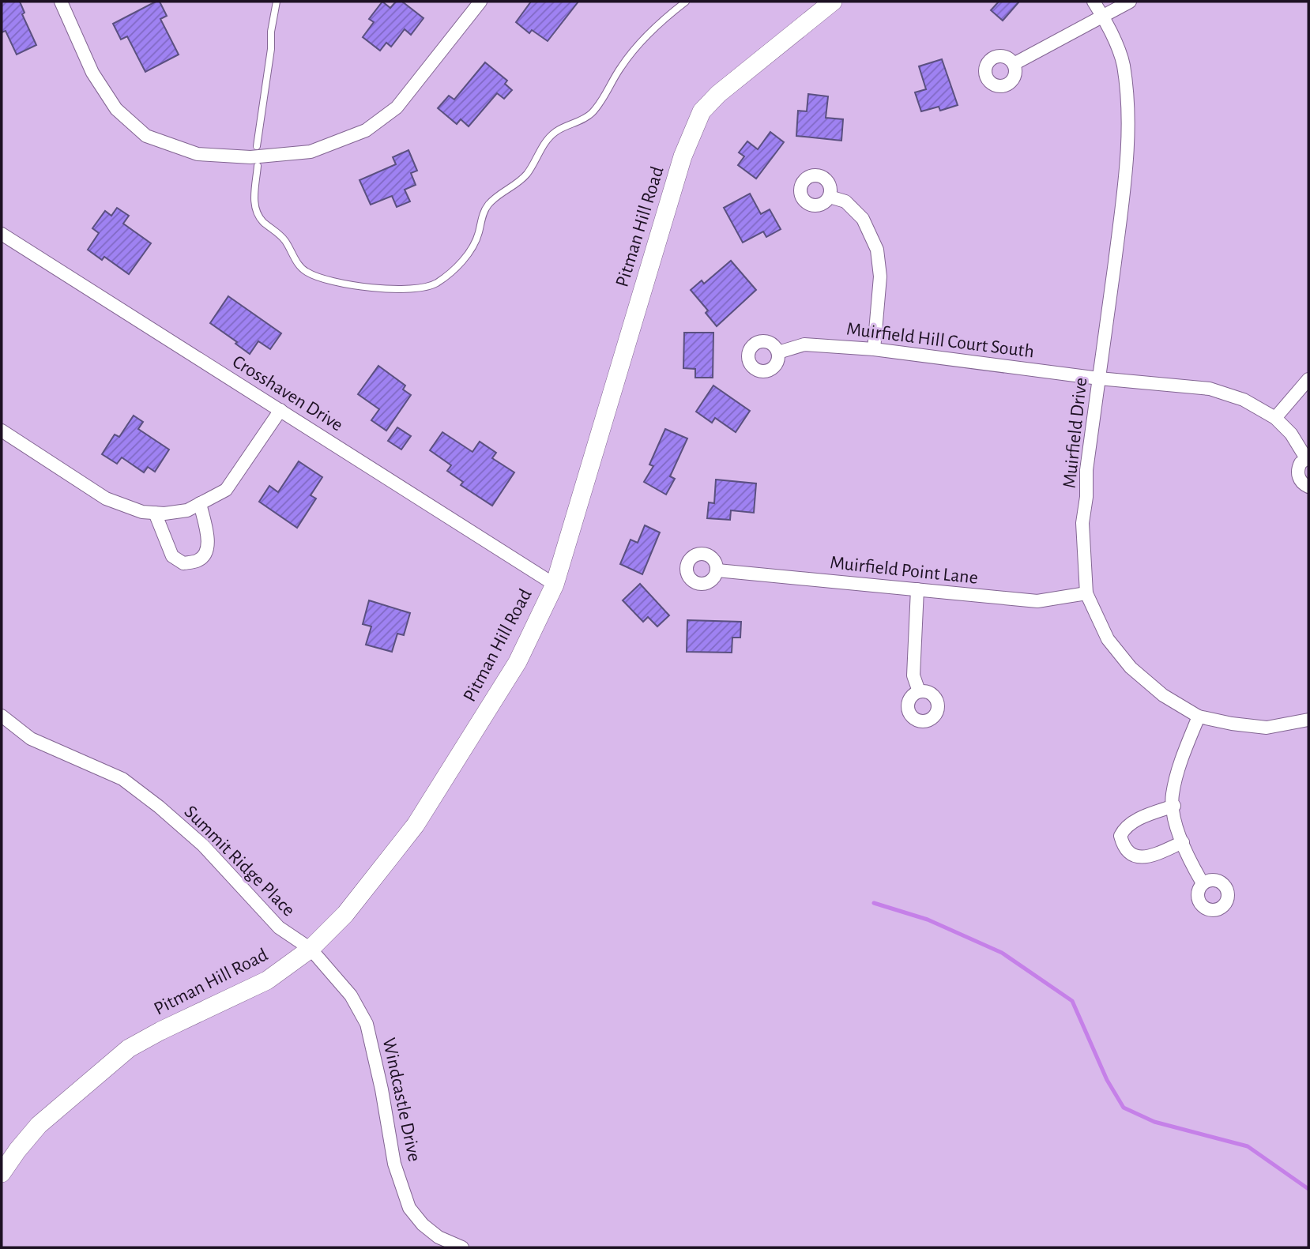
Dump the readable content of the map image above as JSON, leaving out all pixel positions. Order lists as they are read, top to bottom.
{
  "streets": {
    "street": [
      "Pitman Hill Road",
      "Muirfield Hill Court South",
      "Crosshaven Drive",
      "Muirfield Drive",
      "Muirfield Point Lane",
      "Summit Ridge Place",
      "Windcastle Drive"
    ]
  },
  "crossings": [
    ["Pitman Hill Road", "Crosshaven Drive"],
    ["Pitman Hill Road", "Summit Ridge Place"],
    ["Pitman Hill Road", "Windcastle Drive"],
    ["Muirfield Hill Court South", "Muirfield Drive"],
    ["Muirfield Drive", "Muirfield Point Lane"],
    ["Summit Ridge Place", "Windcastle Drive"]
  ]
}
